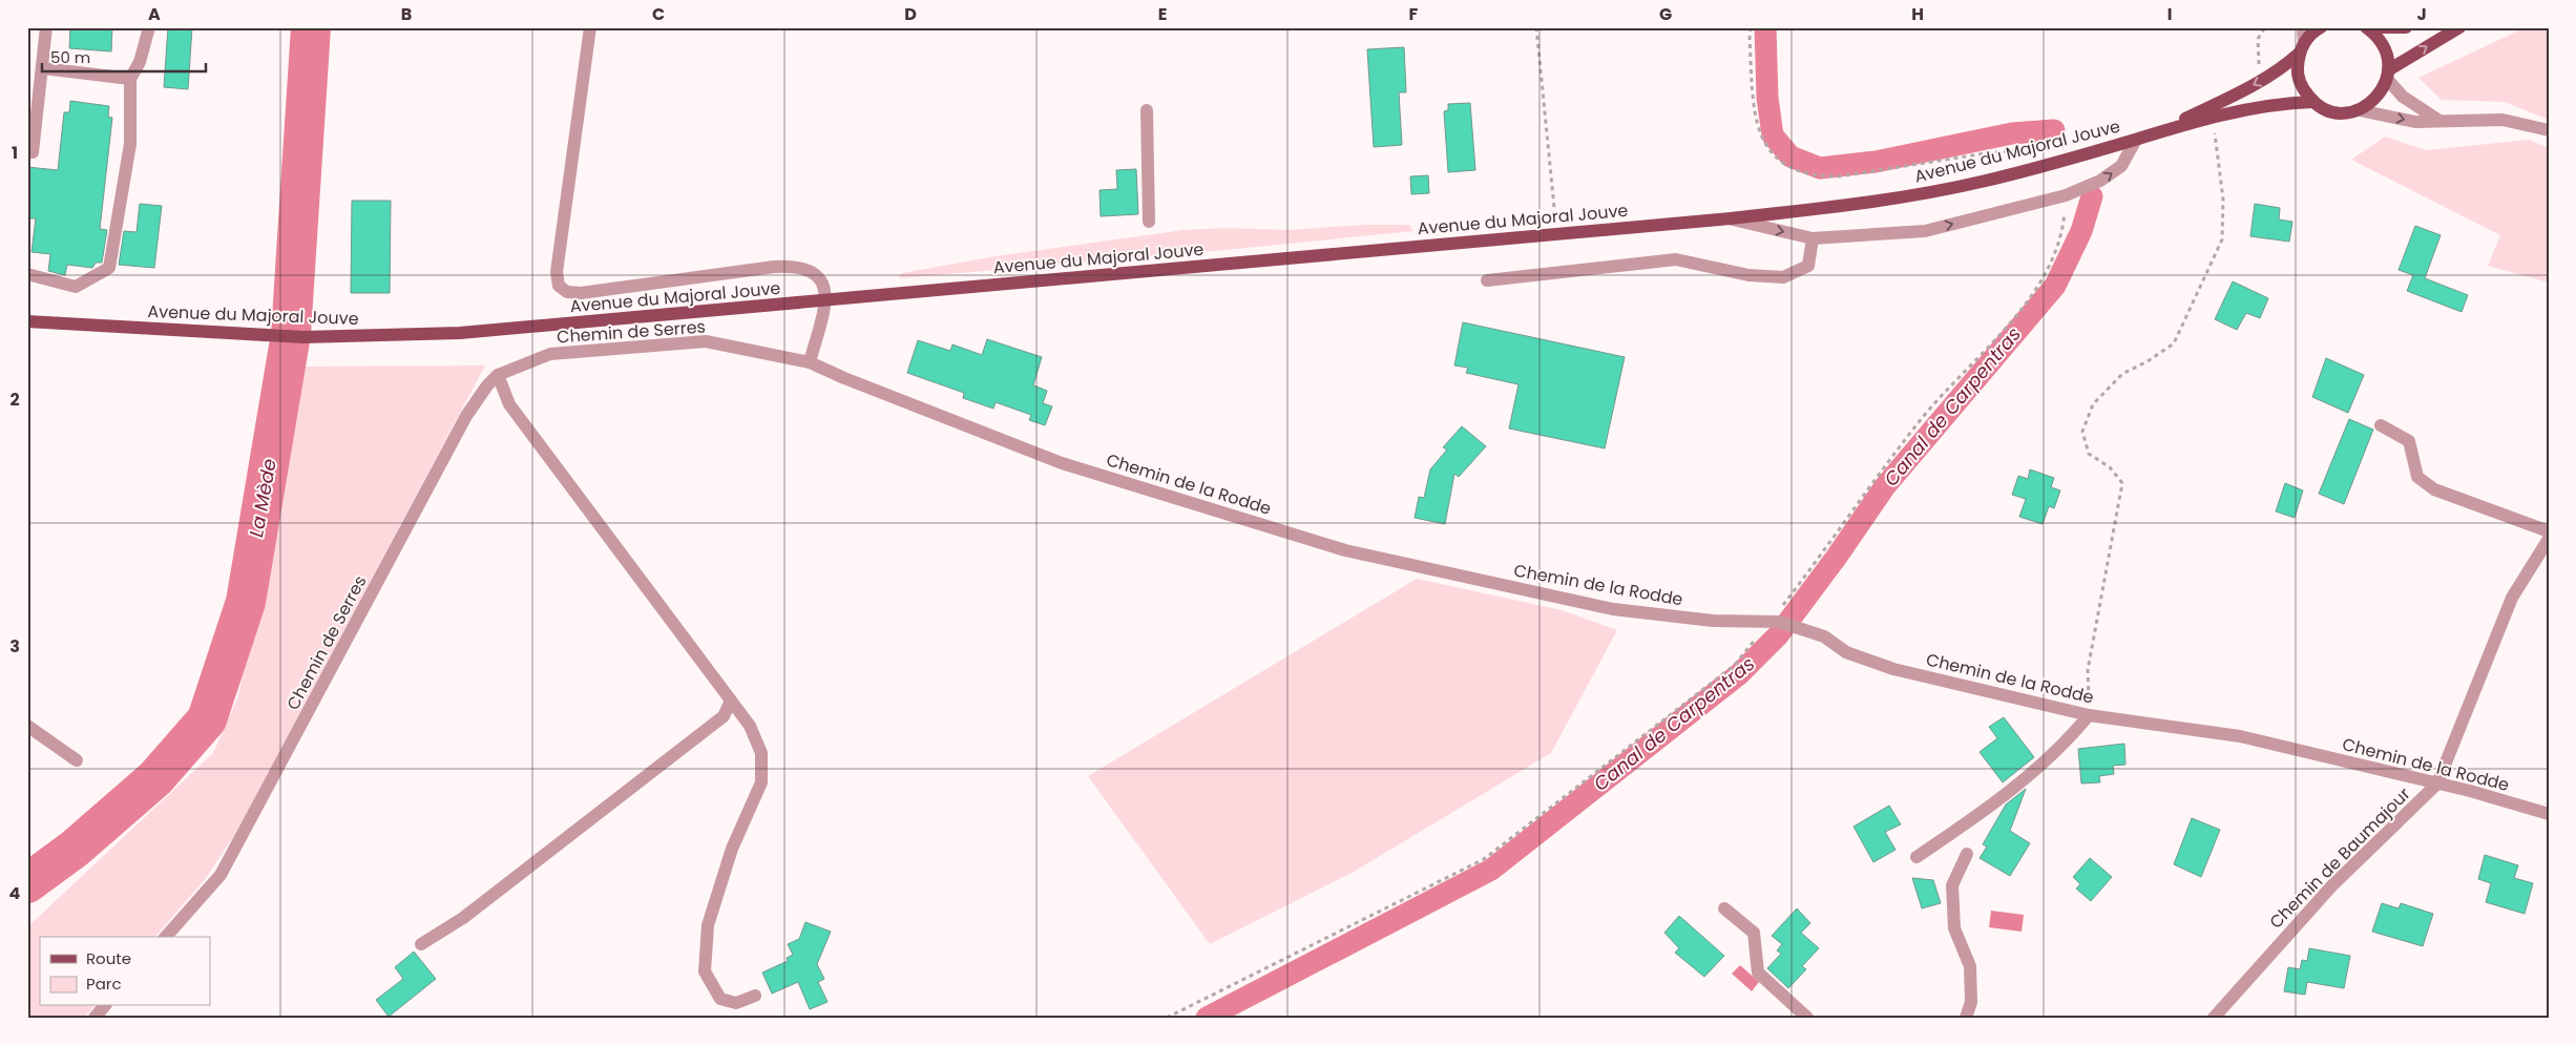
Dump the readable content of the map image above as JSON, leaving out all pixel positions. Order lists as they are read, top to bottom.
{
  "streets": {
    "main road": ["Avenue du Majoral Jouve"],
    "street": ["Chemin de Serres", "Chemin de la Rodde", "Chemin de Baumajour"]
  },
  "crossings": [
    ["Chemin de Serres", "Chemin de la Rodde"],
    ["Chemin de la Rodde", "Chemin de Baumajour"]
  ],
  "water": ["Canal de Carpentras", "La Mède"],
  "legend": ["Route", "Parc"],
  "scale_bar": "50 m",
  "grid": {
    "columns": [
      "A",
      "B",
      "C",
      "D",
      "E",
      "F",
      "G",
      "H",
      "I",
      "J"
    ],
    "rows": [
      "1",
      "2",
      "3",
      "4"
    ]
  }
}
